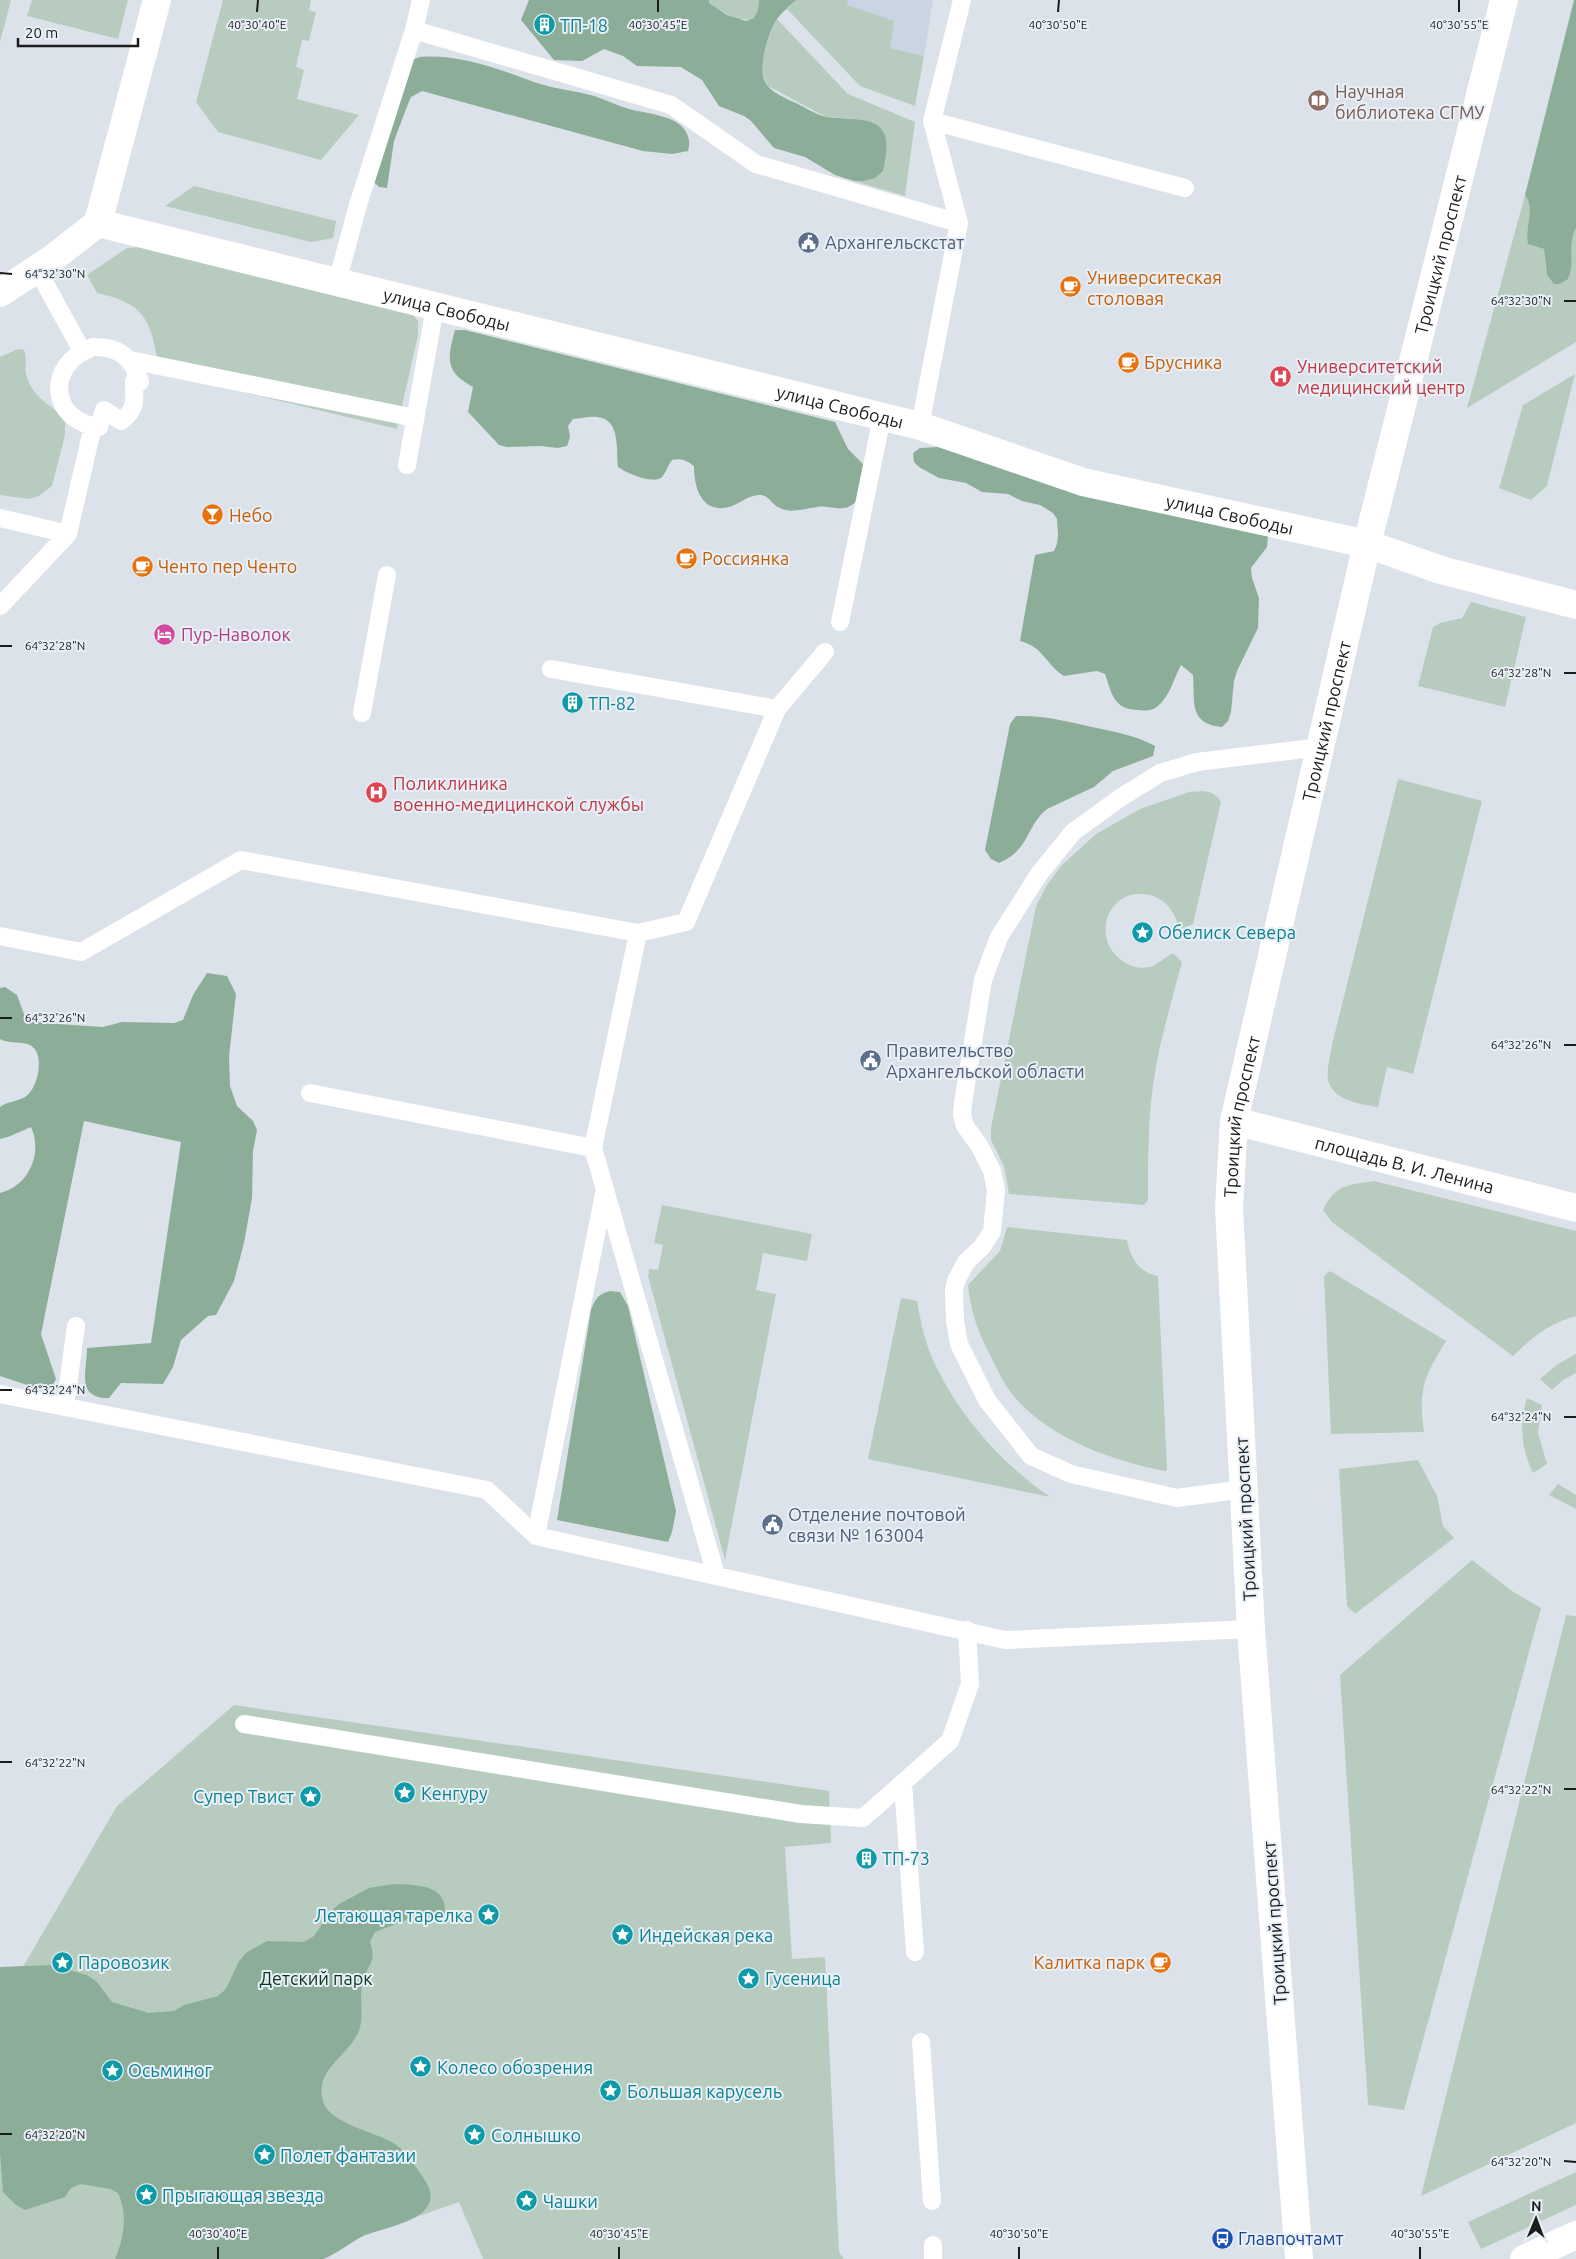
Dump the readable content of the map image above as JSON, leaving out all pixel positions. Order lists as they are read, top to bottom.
{
  "streets": {
    "main road": ["Троицкий проспект", "улица Свободы", "площадь В. И. Ленина"]
  },
  "crossings": [
    ["Троицкий проспект", "улица Свободы"],
    ["Троицкий проспект", "площадь В. И. Ленина"]
  ],
  "parks": ["Детский парк"],
  "places": {
    "building": ["ТП-18", "ТП-82", "ТП-73"],
    "library": ["Научная библиотека СГМУ"],
    "public building": ["Архангельскстат", "Правительство Архангельской области", "Отделение почтовой связи № 163004"],
    "cafe": [
      "Университеская столовая",
      "Брусника",
      "Россиянка",
      "Ченто пер Ченто",
      "Калитка парк"
    ],
    "hospital": ["Университетский медицинский центр", "Поликлиника военно-медицинской службы"],
    "bar": ["Небо"],
    "hotel": ["Пур-Наволок"],
    "place": [
      "Обелиск Севера",
      "Кенгуру",
      "Супер Твист",
      "Летающая тарелка",
      "Индейская река",
      "Паровозик",
      "Гусеница",
      "Колесо обозрения",
      "Осьминог",
      "Большая карусель",
      "Солнышко",
      "Полет фантазии",
      "Прыгающая звезда",
      "Чашки"
    ],
    "bus stop": ["Главпочтамт"]
  },
  "scale_bar": "20 m",
  "north": "top",
  "coordinates": [
    "40°30'40\"E",
    "40°30'45\"E",
    "40°30'50\"E",
    "40°30'55\"E",
    "64°32'30\"N",
    "64°32'28\"N",
    "64°32'26\"N",
    "64°32'24\"N",
    "64°32'22\"N",
    "64°32'20\"N"
  ]
}
